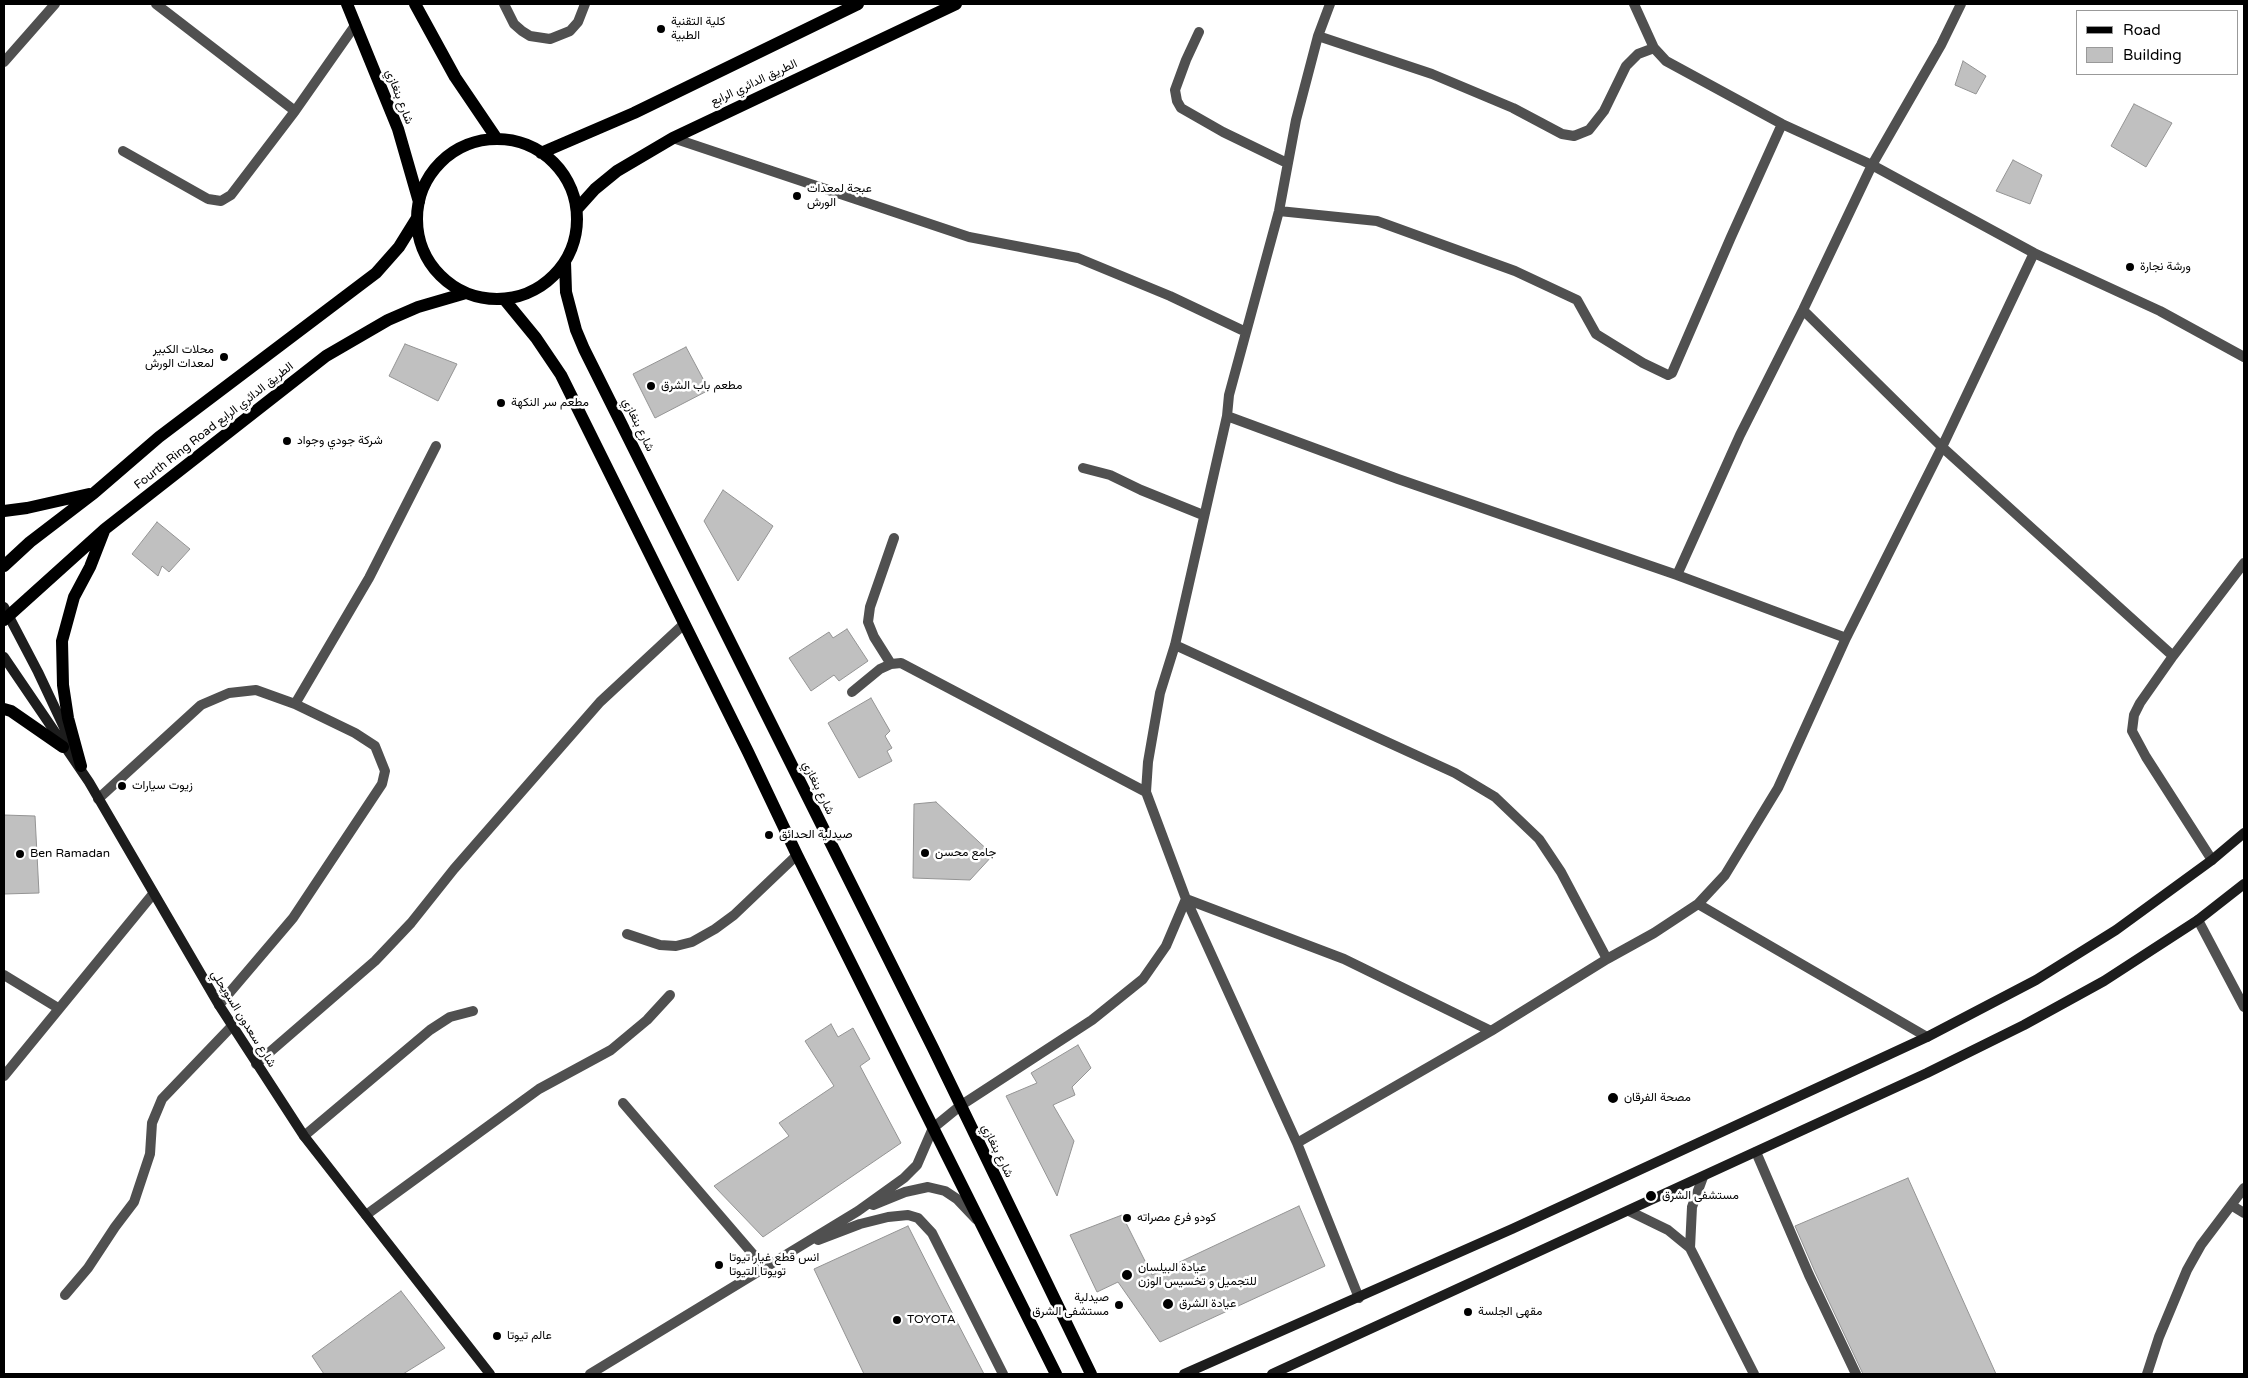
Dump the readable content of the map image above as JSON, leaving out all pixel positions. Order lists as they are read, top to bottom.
{
  "streets": {
    "main road": [
      "الطريق الدائري الرابع",
      "شارع بنغازي",
      "Fourth Ring Road الطريق الدائري الرابع",
      "شارع سعدون السويحلي"
    ]
  },
  "crossings": [
    ["الطريق الدائري الرابع", "شارع بنغازي"],
    ["الطريق الدائري الرابع", "Fourth Ring Road الطريق الدائري الرابع"],
    ["شارع بنغازي", "Fourth Ring Road الطريق الدائري الرابع"]
  ],
  "places": [
    "كلية التقنية الطبية",
    "عبجة لمعدات الورش",
    "ورشة نجارة",
    "محلات الكبير لمعدات الورش",
    "مطعم باب الشرق",
    "مطعم سر النكهة",
    "شركة جودي وجواد",
    "زيوت سيارات",
    "صيدلية الحدائق",
    "جامع محسن",
    "Ben Ramadan",
    "مصحة الفرقان",
    "مستشفى الشرق",
    "كودو فرع مصراته",
    "انس قطع غيار تيوتا تويوتا التيوتا",
    "عيادة البيلسان للتجميل و تخسيس الوزن",
    "عيادة الشرق",
    "صيدلية مستشفى الشرق",
    "مقهى الجلسة",
    "TOYOTA",
    "عالم تيوتا"
  ],
  "legend": ["Road", "Building"]
}
